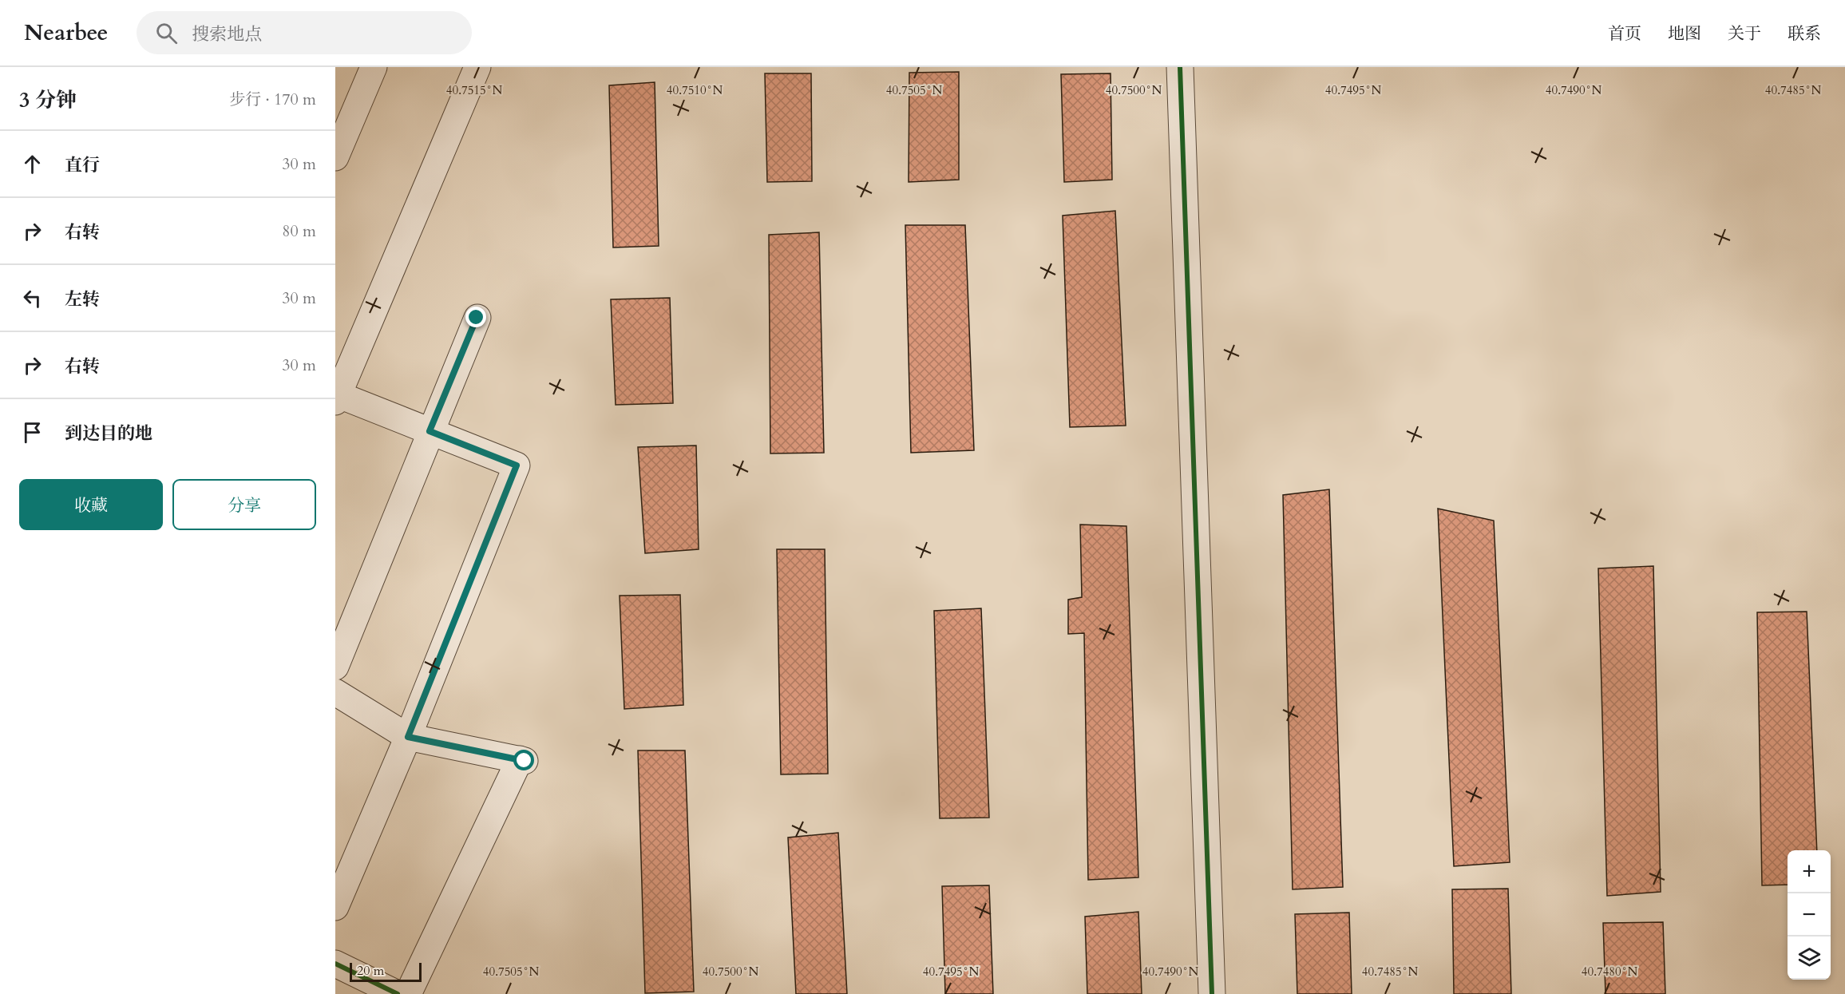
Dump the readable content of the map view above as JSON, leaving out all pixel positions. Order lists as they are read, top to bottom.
{
  "scale_bar": "20 m",
  "page": {
    "header": "Nearbee",
    "search": "搜索地点",
    "nav": [
      "首页",
      "地图",
      "关于",
      "联系"
    ],
    "heading": ["3 分钟", "步行 · 170 m"],
    "list": [
      ["直行", "30 m"],
      ["右转", "80 m"],
      ["左转", "30 m"],
      ["右转", "30 m"],
      "到达目的地"
    ],
    "buttons": ["收藏", "分享"],
    "map_buttons": ["+", "−"],
    "scale": "20 m"
  },
  "coordinates": [
    "40.7515°N",
    "40.7510°N",
    "40.7505°N",
    "40.7500°N",
    "40.7495°N",
    "40.7490°N",
    "40.7485°N",
    "40.7480°N"
  ]
}
